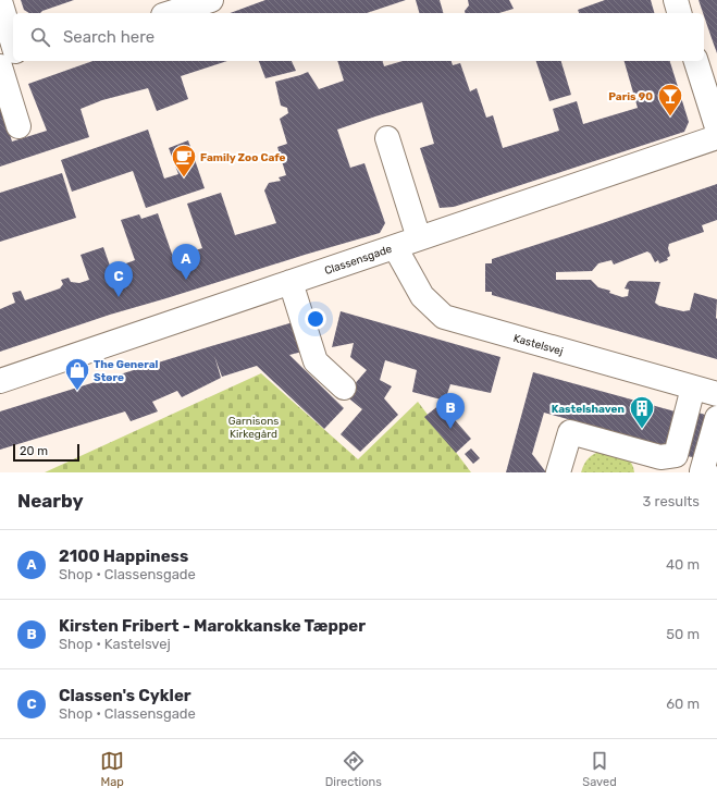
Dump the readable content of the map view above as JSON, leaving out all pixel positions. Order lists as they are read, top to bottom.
{
  "streets": {
    "street": ["Classensgade", "Kastelsvej"]
  },
  "crossings": [
    ["Classensgade", "Kastelsvej"]
  ],
  "parks": ["Garnisons Kirkegård"],
  "places": {
    "bar": ["Paris 90"],
    "cafe": ["Family Zoo Cafe"],
    "shop": ["The General Store"],
    "building": ["Kastelshaven"]
  },
  "scale_bar": "20 m",
  "page": {
    "search": "Search here",
    "pins": ["A", "C", "B"],
    "scale": "20 m",
    "heading": ["Nearby", "3 results"],
    "list": [
      {
        "mark": "A",
        "name": "2100 Happiness",
        "note": "Shop · Classensgade",
        "value": "40 m"
      },
      {
        "mark": "B",
        "name": "Kirsten Fribert - Marokkanske Tæpper",
        "note": "Shop · Kastelsvej",
        "value": "50 m"
      },
      {
        "mark": "C",
        "name": "Classen's Cykler",
        "note": "Shop · Classensgade",
        "value": "60 m"
      }
    ],
    "nav": ["Map", "Directions", "Saved"]
  }
}
